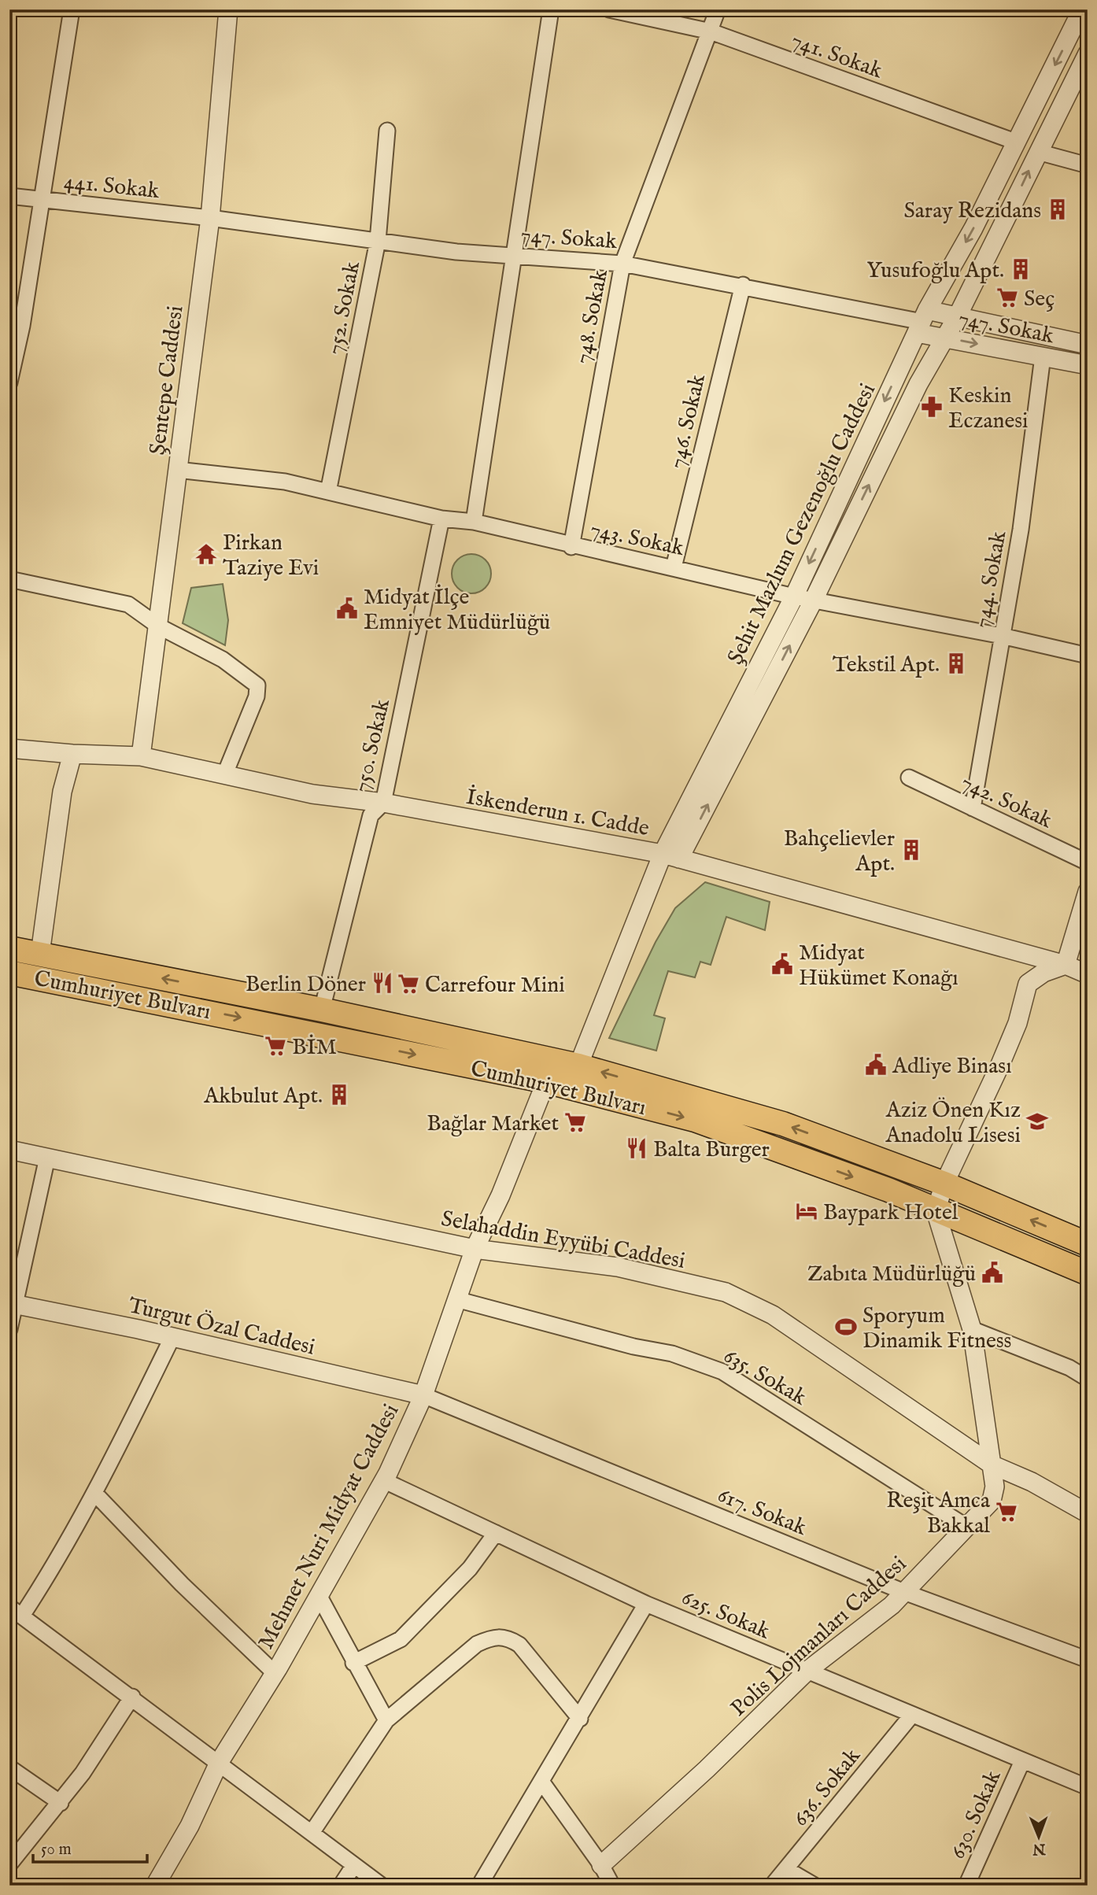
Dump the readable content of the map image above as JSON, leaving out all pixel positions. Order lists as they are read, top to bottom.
{
  "streets": {
    "main road": ["Cumhuriyet Bulvarı"],
    "street": [
      "741. Sokak",
      "441. Sokak",
      "747. Sokak",
      "752. Sokak",
      "748. Sokak",
      "Şentepe Caddesi",
      "746. Sokak",
      "Şehit Mazlum Gezenoğlu Caddesi",
      "743. Sokak",
      "744. Sokak",
      "750. Sokak",
      "742. Sokak",
      "İskenderun 1. Cadde",
      "Selahaddin Eyyübi Caddesi",
      "Turgut Özal Caddesi",
      "635. Sokak",
      "617. Sokak",
      "Mehmet Nuri Midyat Caddesi",
      "625. Sokak",
      "Polis Lojmanları Caddesi",
      "636. Sokak",
      "630. Sokak"
    ]
  },
  "crossings": [
    ["741. Sokak", "748. Sokak"],
    ["741. Sokak", "Şehit Mazlum Gezenoğlu Caddesi"],
    ["441. Sokak", "747. Sokak"],
    ["441. Sokak", "Şentepe Caddesi"],
    ["747. Sokak", "752. Sokak"],
    ["747. Sokak", "748. Sokak"],
    ["747. Sokak", "Şentepe Caddesi"],
    ["747. Sokak", "746. Sokak"],
    ["747. Sokak", "Şehit Mazlum Gezenoğlu Caddesi"],
    ["747. Sokak", "744. Sokak"],
    ["752. Sokak", "743. Sokak"],
    ["748. Sokak", "743. Sokak"],
    ["Şentepe Caddesi", "743. Sokak"],
    ["Şentepe Caddesi", "İskenderun 1. Cadde"],
    ["746. Sokak", "743. Sokak"],
    ["Şehit Mazlum Gezenoğlu Caddesi", "743. Sokak"],
    ["Şehit Mazlum Gezenoğlu Caddesi", "İskenderun 1. Cadde"],
    ["Şehit Mazlum Gezenoğlu Caddesi", "Cumhuriyet Bulvarı"],
    ["743. Sokak", "744. Sokak"],
    ["743. Sokak", "750. Sokak"],
    ["744. Sokak", "742. Sokak"],
    ["750. Sokak", "İskenderun 1. Cadde"],
    ["750. Sokak", "Cumhuriyet Bulvarı"],
    ["Cumhuriyet Bulvarı", "Mehmet Nuri Midyat Caddesi"],
    ["Cumhuriyet Bulvarı", "Polis Lojmanları Caddesi"],
    ["Selahaddin Eyyübi Caddesi", "Mehmet Nuri Midyat Caddesi"],
    ["Selahaddin Eyyübi Caddesi", "Polis Lojmanları Caddesi"],
    ["Turgut Özal Caddesi", "617. Sokak"],
    ["Turgut Özal Caddesi", "Mehmet Nuri Midyat Caddesi"],
    ["635. Sokak", "Mehmet Nuri Midyat Caddesi"],
    ["635. Sokak", "Polis Lojmanları Caddesi"],
    ["617. Sokak", "Mehmet Nuri Midyat Caddesi"],
    ["617. Sokak", "Polis Lojmanları Caddesi"],
    ["Mehmet Nuri Midyat Caddesi", "625. Sokak"],
    ["625. Sokak", "Polis Lojmanları Caddesi"],
    ["625. Sokak", "636. Sokak"],
    ["625. Sokak", "630. Sokak"]
  ],
  "places": {
    "building": [
      "Saray Rezidans",
      "Yusufoğlu Apt.",
      "Tekstil Apt.",
      "Bahçelievler Apt.",
      "Akbulut Apt."
    ],
    "supermarket": [
      "Seç",
      "Carrefour Mini",
      "BİM",
      "Bağlar Market",
      "Reşit Amca Bakkal"
    ],
    "pharmacy": ["Keskin Eczanesi"],
    "temple": ["Pirkan Taziye Evi"],
    "public building": [
      "Midyat İlçe Emniyet Müdürlüğü",
      "Midyat Hükümet Konağı",
      "Adliye Binası",
      "Zabıta Müdürlüğü"
    ],
    "restaurant": ["Berlin Döner", "Balta Burger"],
    "school or university": ["Aziz Önen Kız Anadolu Lisesi"],
    "hotel": ["Baypark Hotel"],
    "sports": ["Sporyum Dinamik Fitness"]
  },
  "scale_bar": "50 m",
  "north": "bottom"
}
